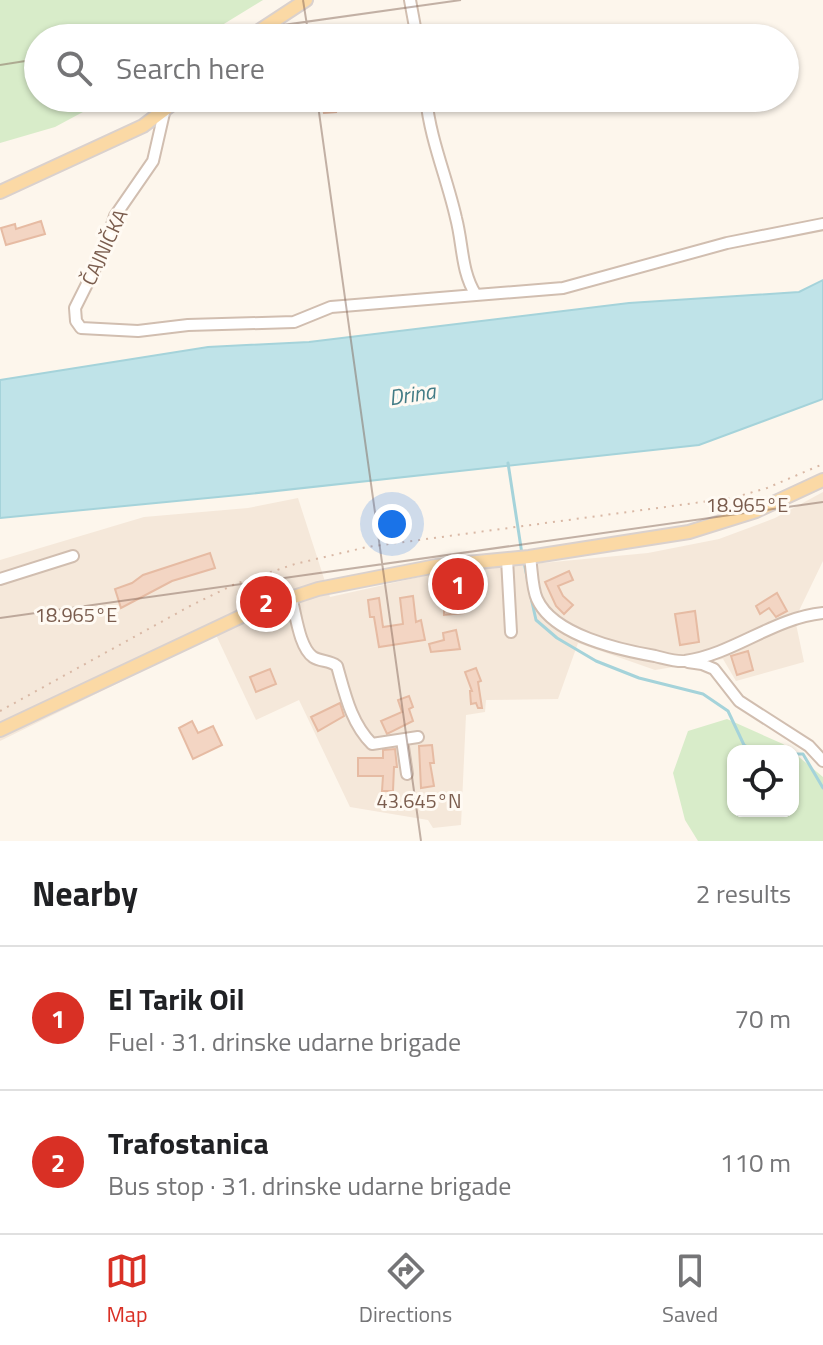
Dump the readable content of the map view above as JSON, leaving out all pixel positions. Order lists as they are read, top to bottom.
{
  "streets": {
    "street": ["ČAJNIČKA"]
  },
  "water": ["Drina"],
  "page": {
    "search": "Search here",
    "pins": ["1", "2"],
    "heading": ["Nearby", "2 results"],
    "list": [
      {
        "mark": "1",
        "name": "El Tarik Oil",
        "note": "Fuel · 31. drinske udarne brigade",
        "value": "70 m"
      },
      {
        "mark": "2",
        "name": "Trafostanica",
        "note": "Bus stop · 31. drinske udarne brigade",
        "value": "110 m"
      }
    ],
    "nav": ["Map", "Directions", "Saved"]
  },
  "coordinates": ["18.965°E", "43.645°N"]
}
